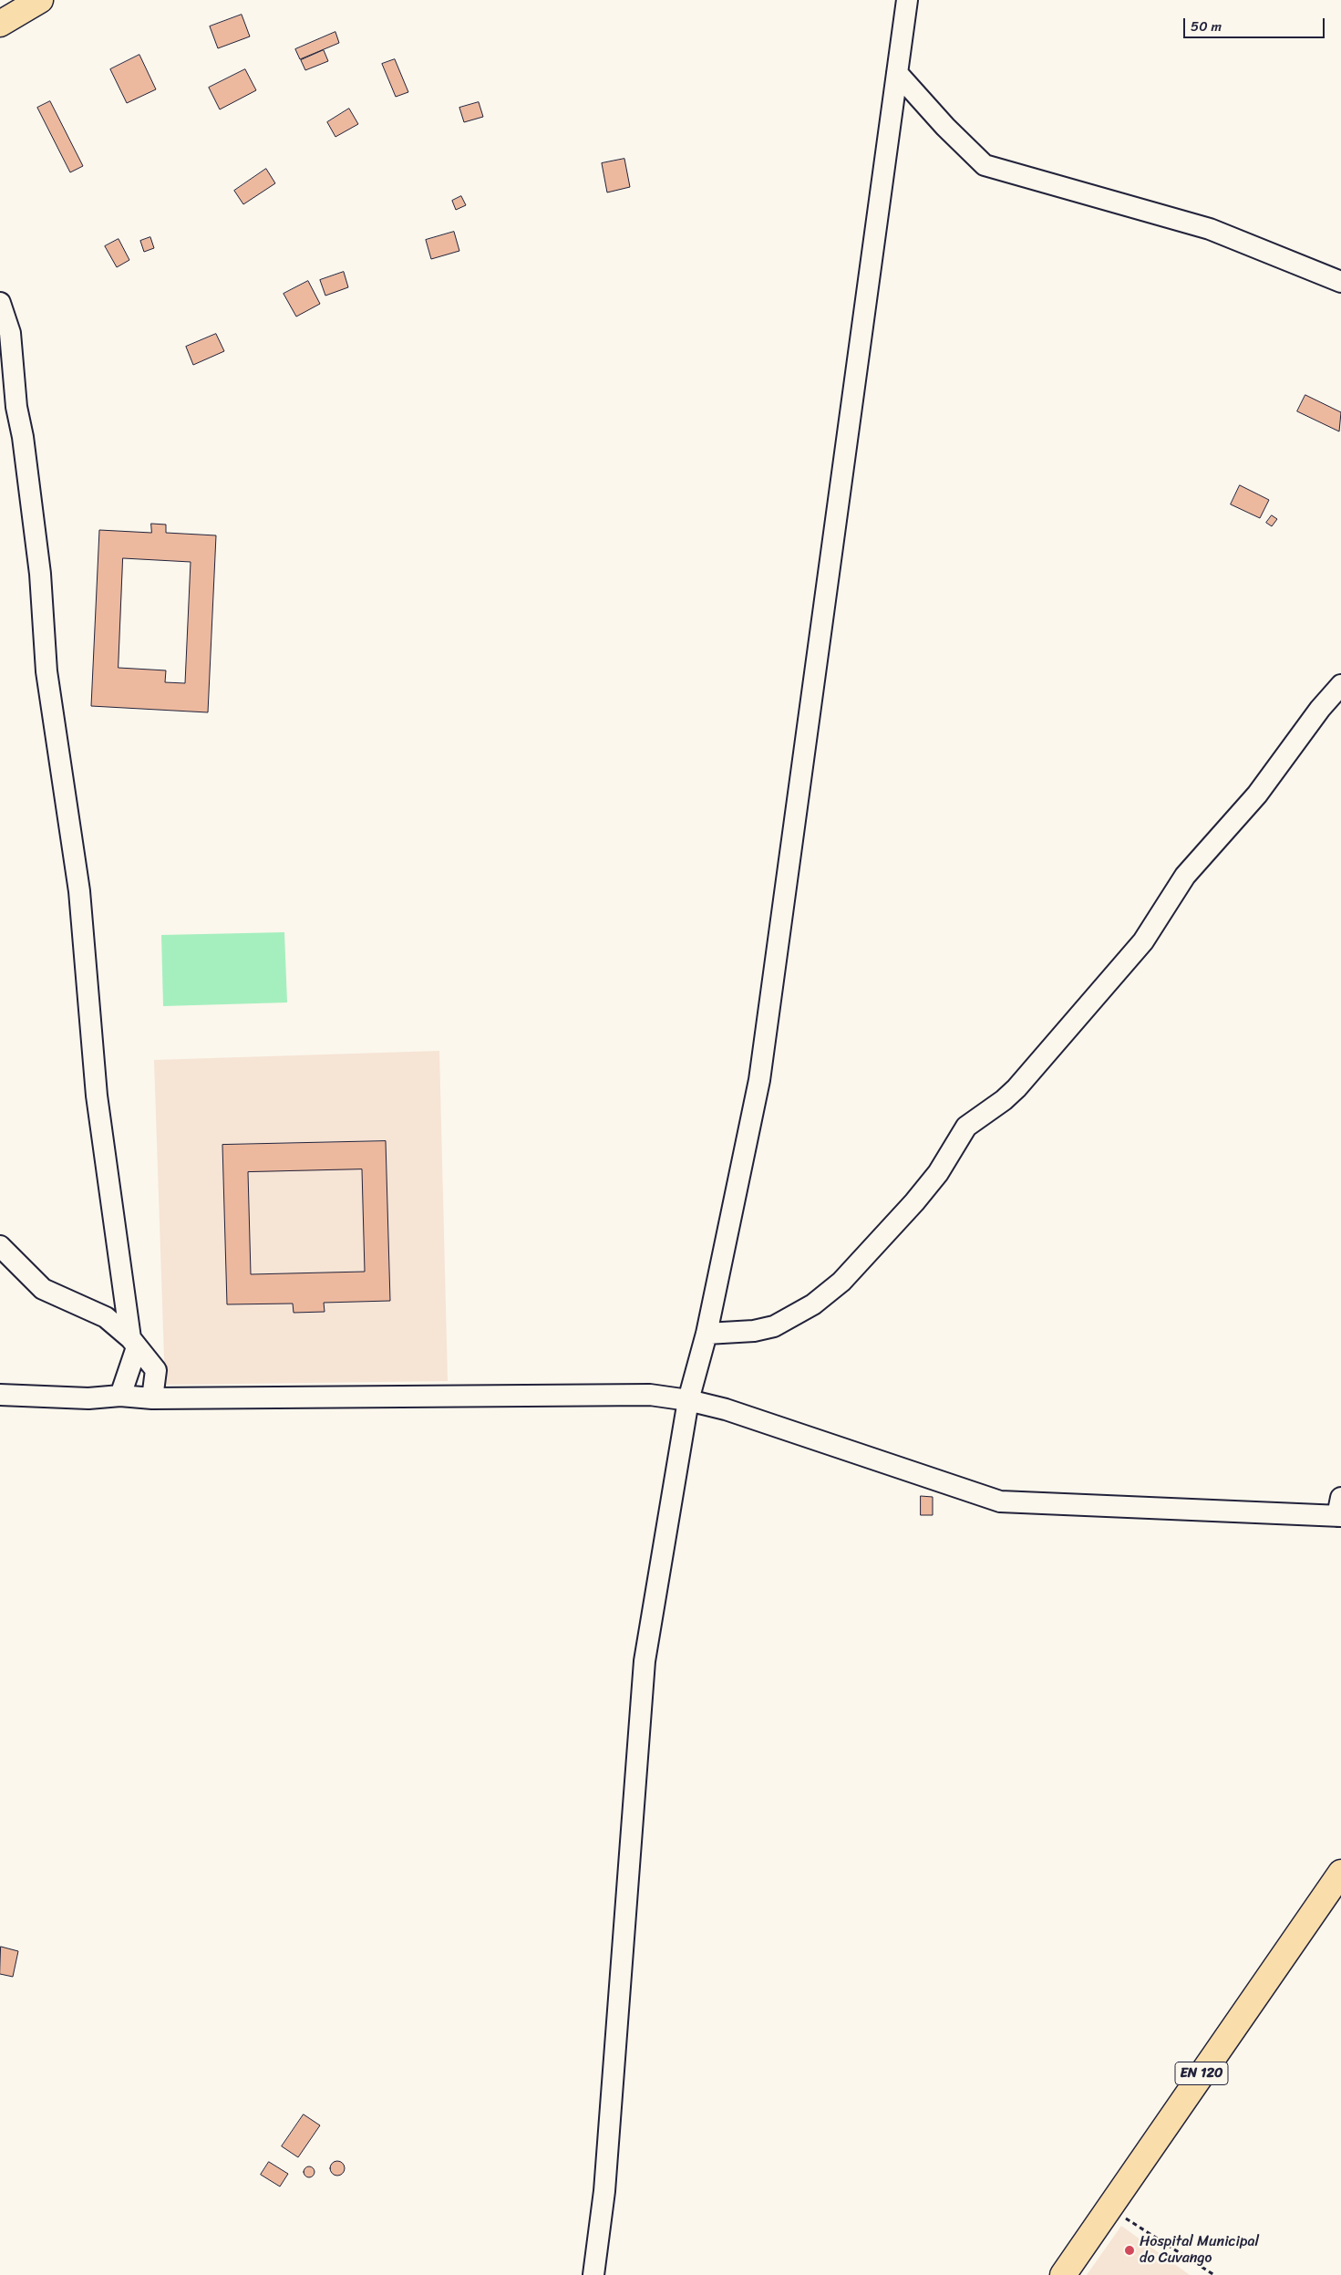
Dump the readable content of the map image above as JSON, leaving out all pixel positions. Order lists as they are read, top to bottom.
{
  "streets": {
    "main road": ["EN 120"]
  },
  "places": ["Hospital Municipal do Cuvango"],
  "scale_bar": "50 m"
}
